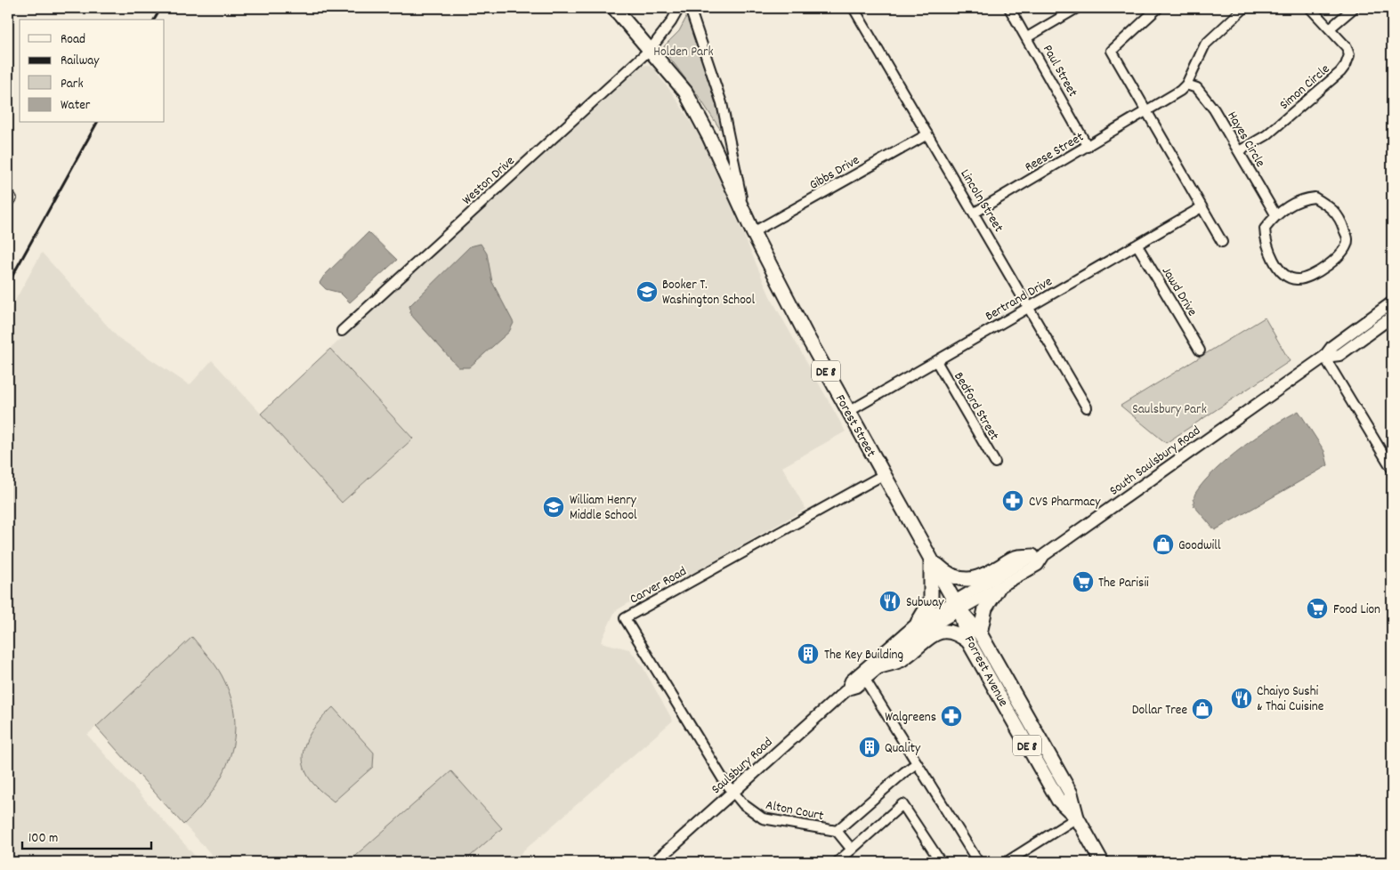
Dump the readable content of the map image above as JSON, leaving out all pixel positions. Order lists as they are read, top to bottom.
{
  "streets": {
    "highway": ["DE 8", "Forest Street", "Forrest Avenue"],
    "main road": ["South Saulsbury Road", "Saulsbury Road"],
    "street": [
      "Paul Street",
      "Simon Circle",
      "Hayes Circle",
      "Reese Street",
      "Gibbs Drive",
      "Weston Drive",
      "Lincoln Street",
      "Jawd Drive",
      "Bertrand Drive",
      "Bedford Street",
      "Carver Road",
      "Alton Court"
    ]
  },
  "crossings": [
    ["Paul Street", "Reese Street"],
    ["Simon Circle", "Hayes Circle"],
    ["Hayes Circle", "Reese Street"],
    ["Reese Street", "Lincoln Street"],
    ["Gibbs Drive", "Lincoln Street"],
    ["Gibbs Drive", "Forest Street"],
    ["Weston Drive", "DE 8"],
    ["Weston Drive", "Forest Street"],
    ["Lincoln Street", "Bertrand Drive"],
    ["Jawd Drive", "Bertrand Drive"],
    ["Bertrand Drive", "Bedford Street"],
    ["Bertrand Drive", "Forest Street"],
    ["DE 8", "Forest Street"],
    ["Forest Street", "South Saulsbury Road"],
    ["Forest Street", "Carver Road"],
    ["Forest Street", "Forrest Avenue"],
    ["Forest Street", "Saulsbury Road"],
    ["South Saulsbury Road", "Forrest Avenue"],
    ["South Saulsbury Road", "Saulsbury Road"],
    ["Carver Road", "Saulsbury Road"],
    ["Carver Road", "Alton Court"],
    ["Forrest Avenue", "Saulsbury Road"],
    ["Saulsbury Road", "Alton Court"]
  ],
  "parks": ["Holden Park", "Saulsbury Park"],
  "places": {
    "school or university": ["Booker T. Washington School", "William Henry Middle School"],
    "pharmacy": ["CVS Pharmacy", "Walgreens"],
    "shop": ["Goodwill", "Dollar Tree"],
    "supermarket": ["The Parisii", "Food Lion"],
    "restaurant": ["Subway", "Chaiyo Sushi & Thai Cuisine"],
    "building": ["The Key Building", "Quality"]
  },
  "legend": [
    "Road",
    "Railway",
    "Park",
    "Water"
  ],
  "scale_bar": "100 m"
}
